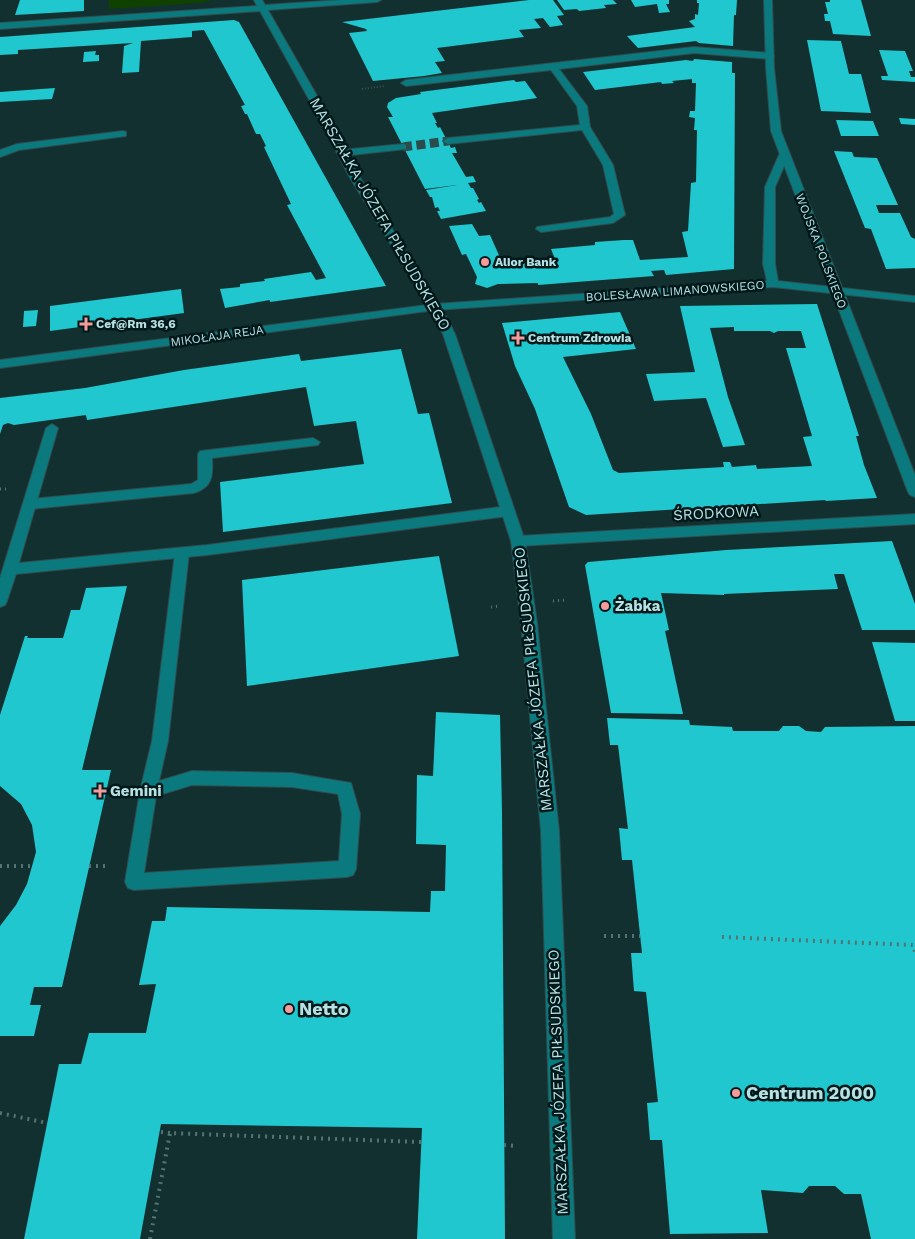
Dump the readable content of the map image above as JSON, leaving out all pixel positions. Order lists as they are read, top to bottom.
{
  "streets": {
    "street": [
      "MARSZAŁKA JÓZEFA PIŁSUDSKIEGO",
      "WOJSKA POLSKIEGO",
      "BOLESŁAWA LIMANOWSKIEGO",
      "MIKOŁAJA REJA",
      "ŚRODKOWA"
    ]
  },
  "crossings": [
    ["MARSZAŁKA JÓZEFA PIŁSUDSKIEGO", "BOLESŁAWA LIMANOWSKIEGO"],
    ["MARSZAŁKA JÓZEFA PIŁSUDSKIEGO", "MIKOŁAJA REJA"],
    ["MARSZAŁKA JÓZEFA PIŁSUDSKIEGO", "ŚRODKOWA"],
    ["WOJSKA POLSKIEGO", "BOLESŁAWA LIMANOWSKIEGO"],
    ["BOLESŁAWA LIMANOWSKIEGO", "MIKOŁAJA REJA"]
  ],
  "places": {
    "other": [
      "Alior Bank",
      "Żabka",
      "Netto",
      "Centrum 2000"
    ],
    "health": ["Cef@Rm 36,6", "Centrum Zdrowia", "Gemini"]
  }
}
